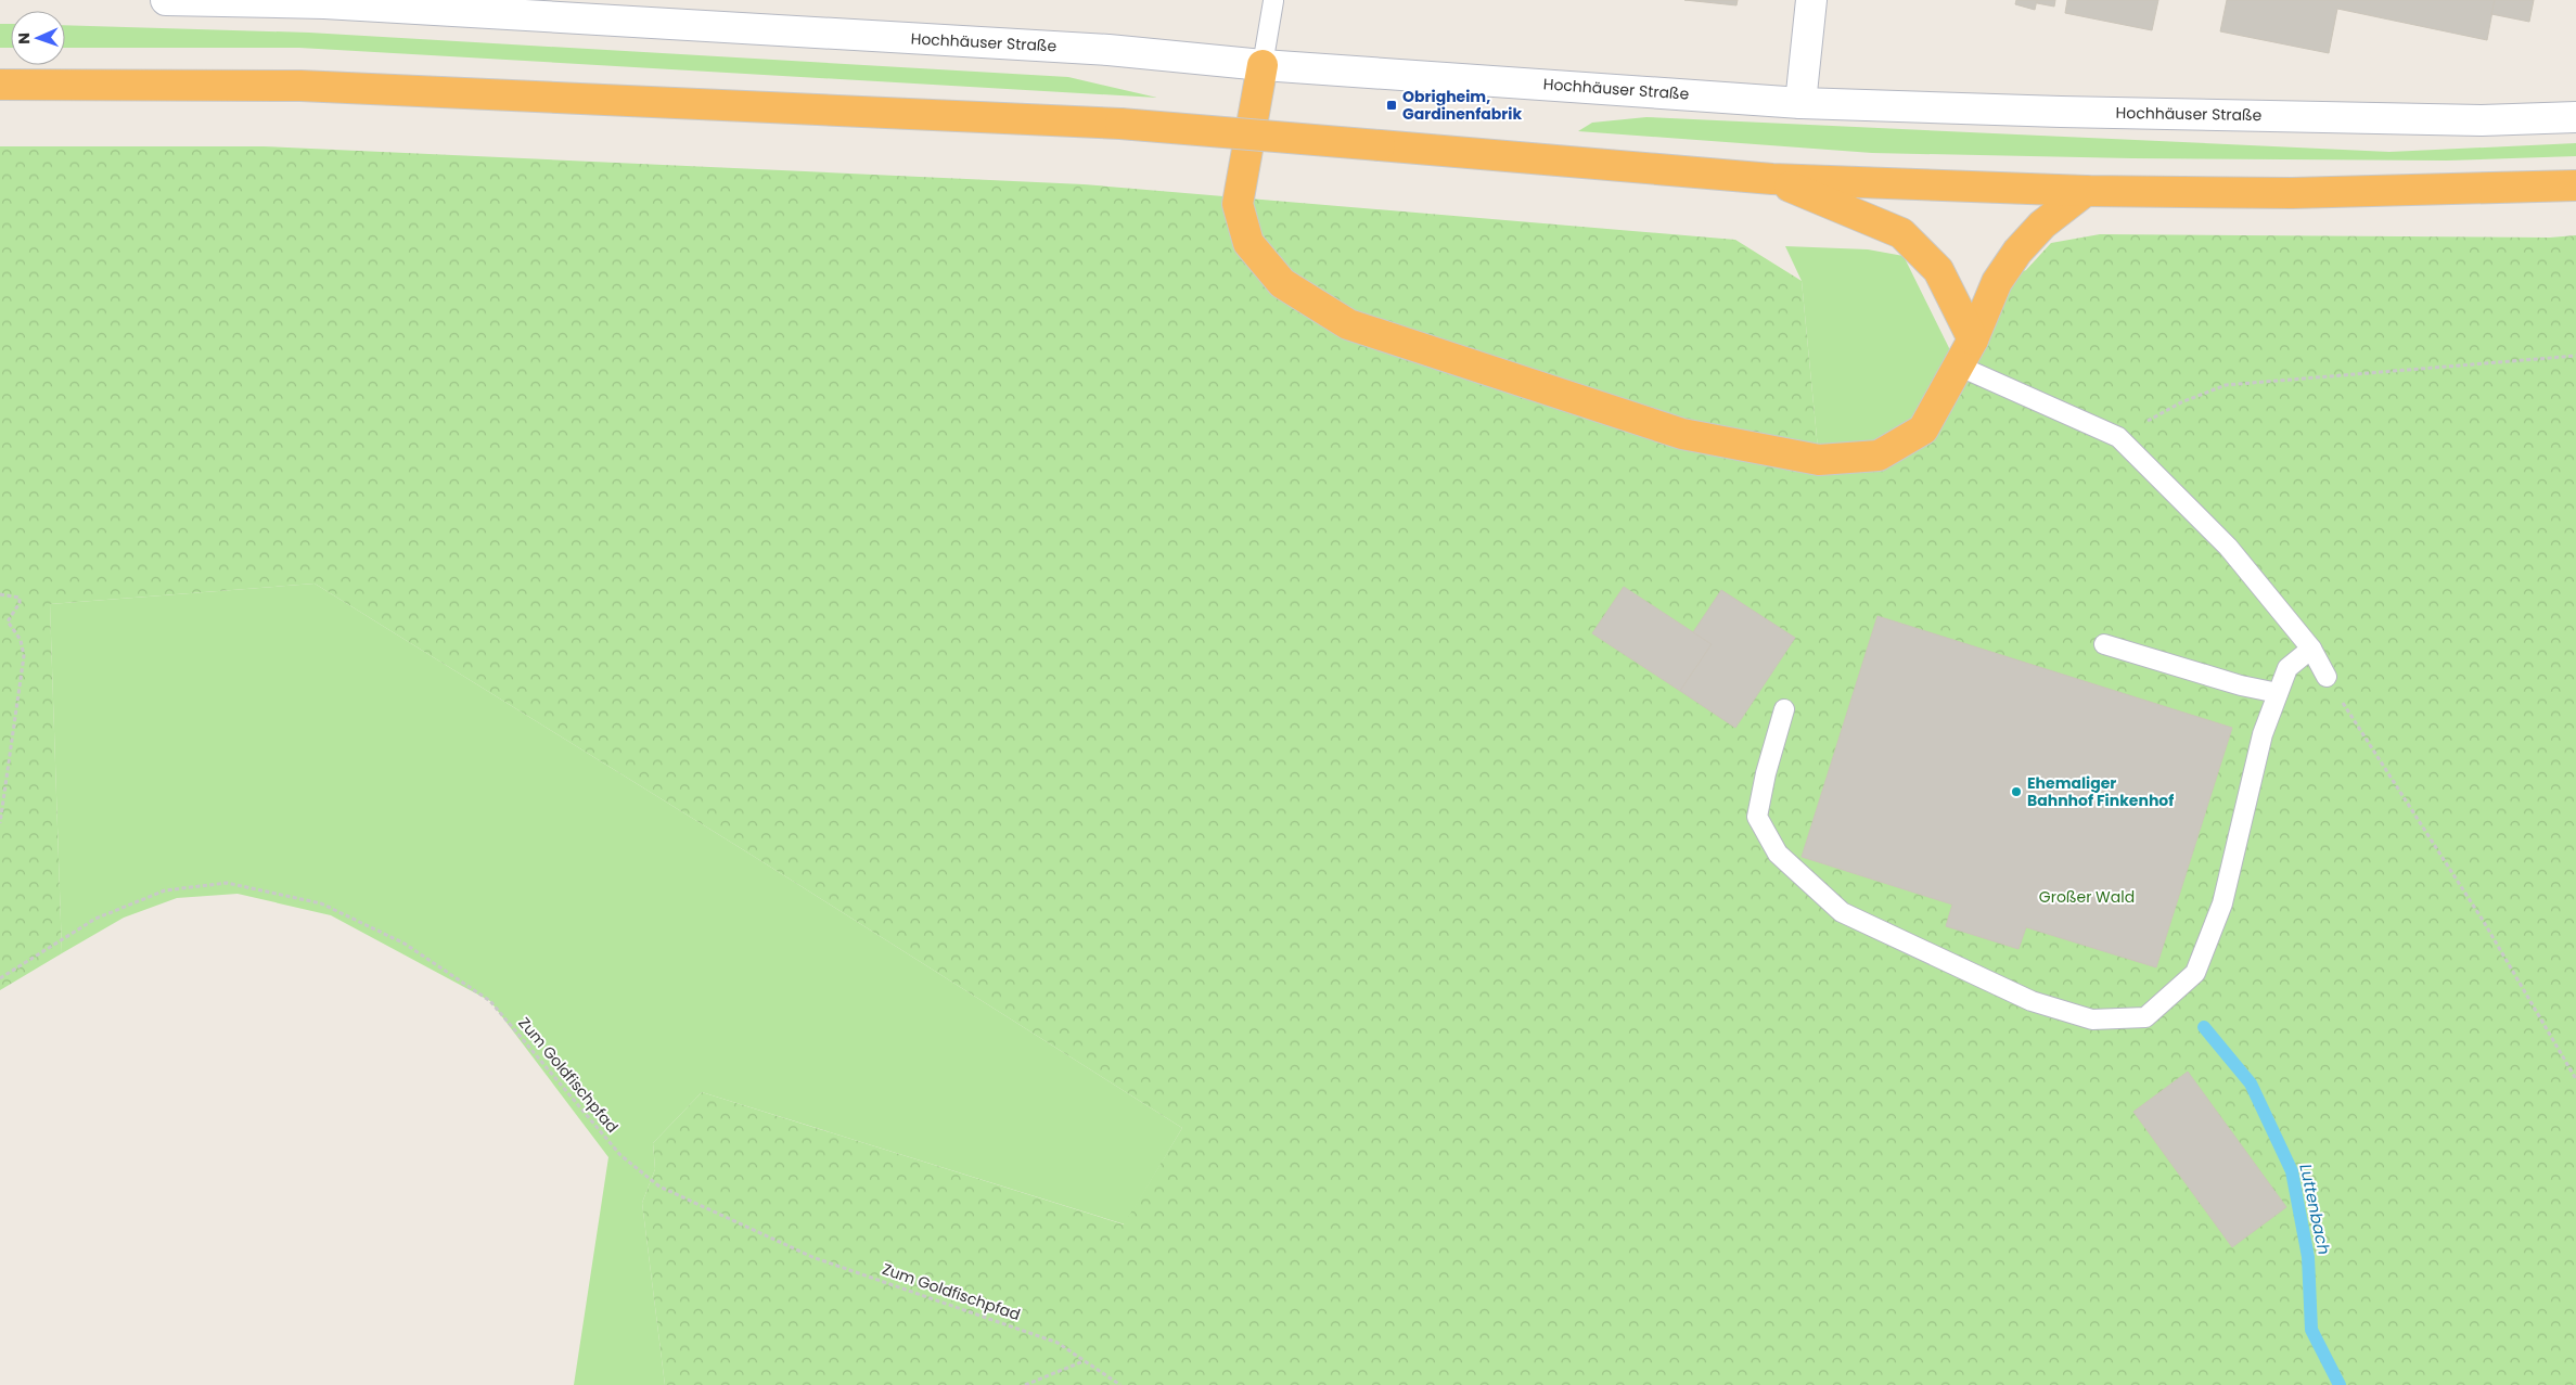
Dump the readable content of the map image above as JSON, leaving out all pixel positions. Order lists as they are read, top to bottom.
{
  "streets": {
    "street": ["Hochhäuser Straße"],
    "path": ["Zum Goldfischpfad"]
  },
  "water": ["Luttenbach"],
  "parks": ["Großer Wald"],
  "places": {
    "transit": ["Obrigheim, Gardinenfabrik"],
    "other": ["Ehemaliger Bahnhof Finkenhof"]
  },
  "north": "left"
}
